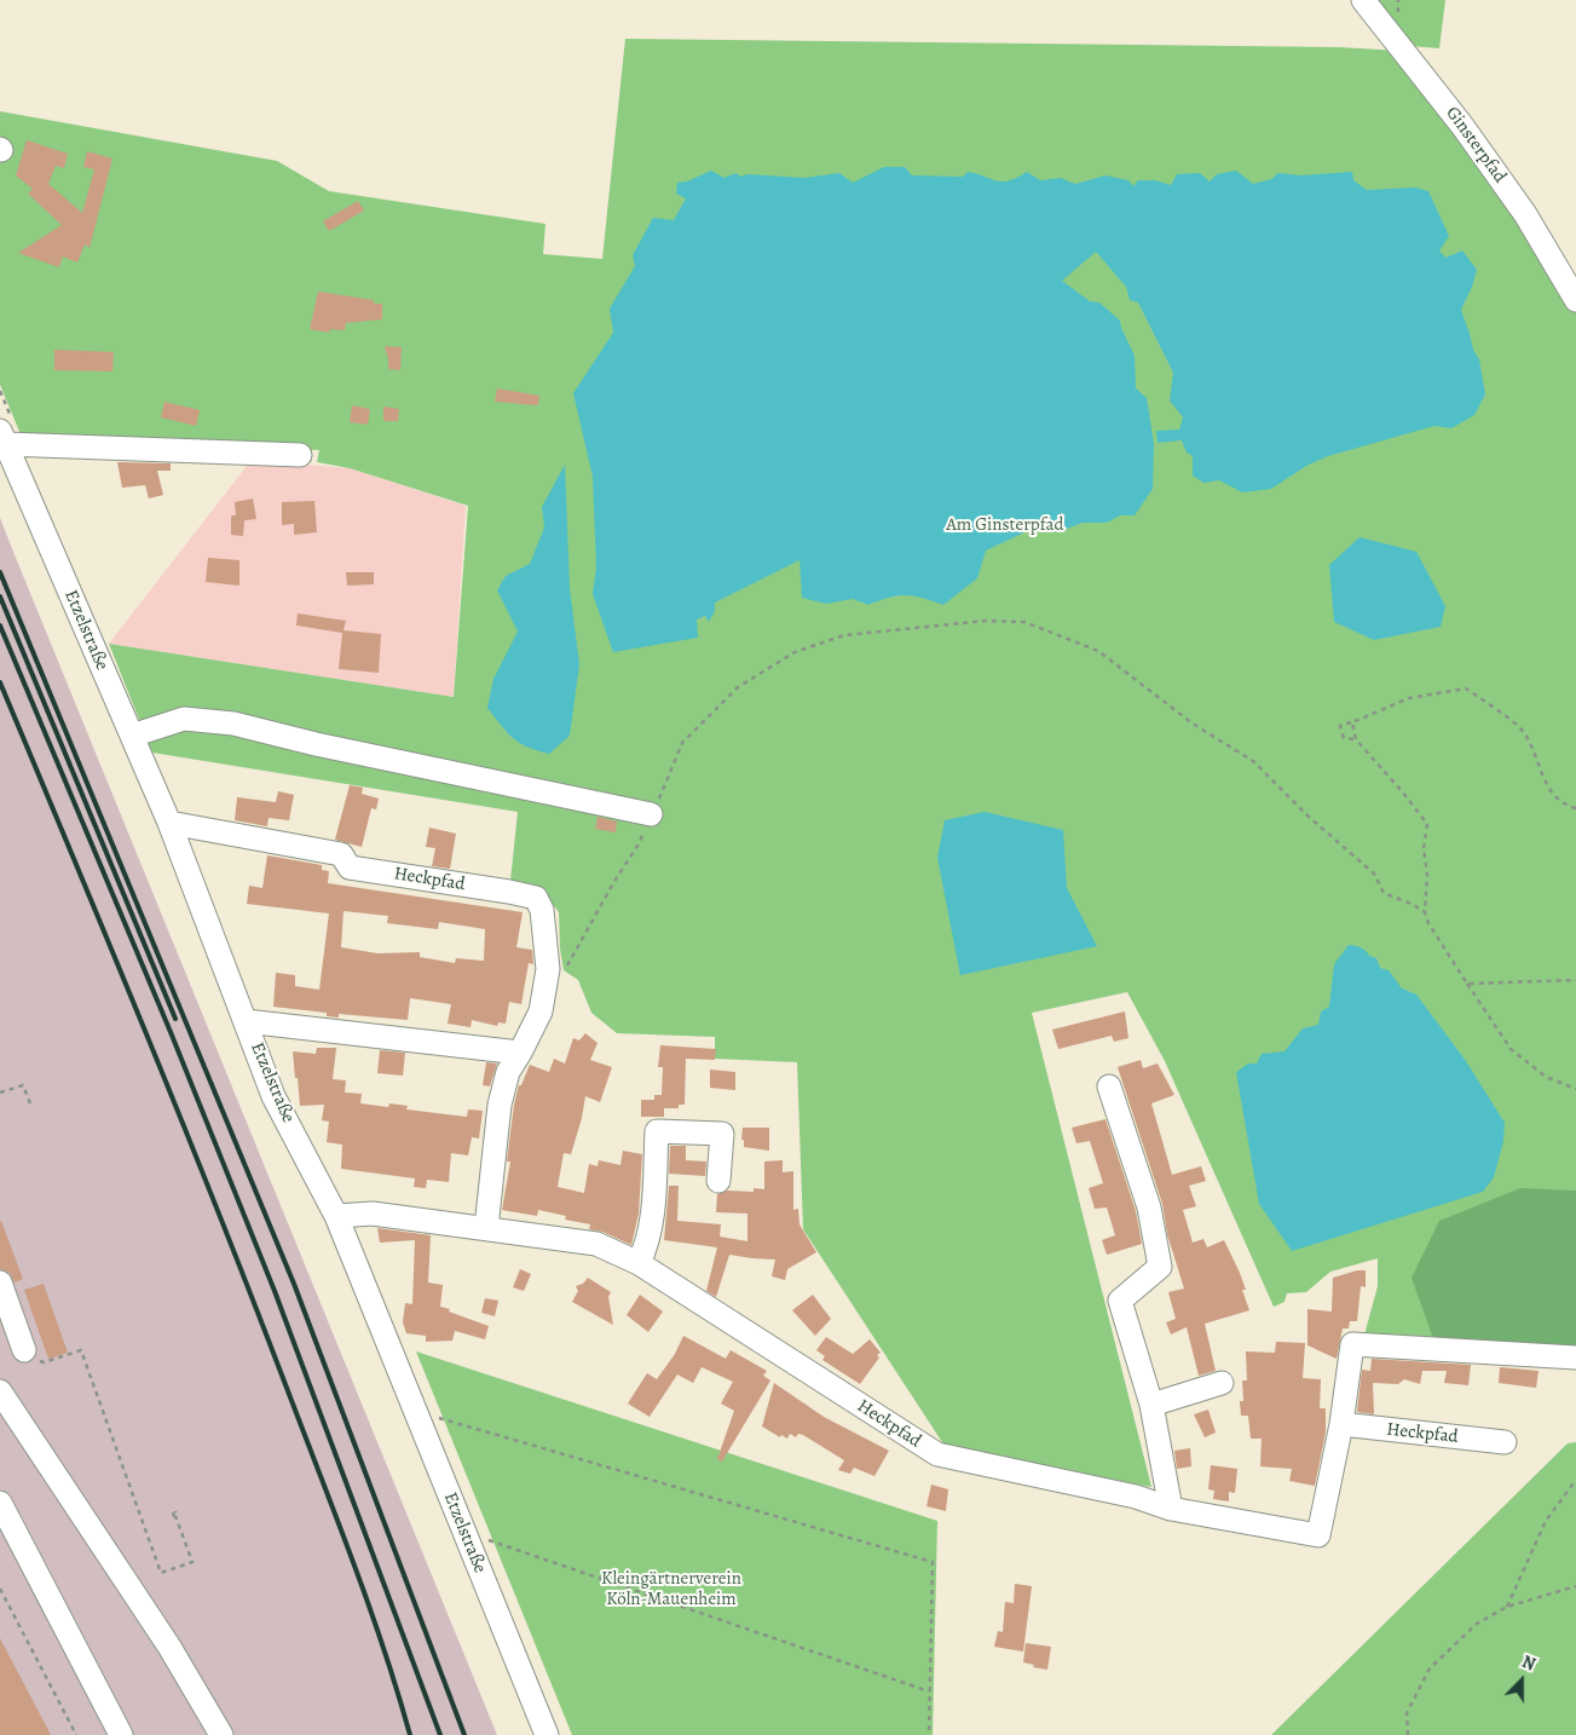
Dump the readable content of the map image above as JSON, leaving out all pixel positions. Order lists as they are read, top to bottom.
{
  "streets": {
    "street": ["Ginsterpfad", "Etzelstraße", "Heckpfad"]
  },
  "crossings": [
    ["Etzelstraße", "Heckpfad"]
  ],
  "parks": ["Am Ginsterpfad", "Kleingärtnerverein Köln-Mauenheim"],
  "north": "top"
}
